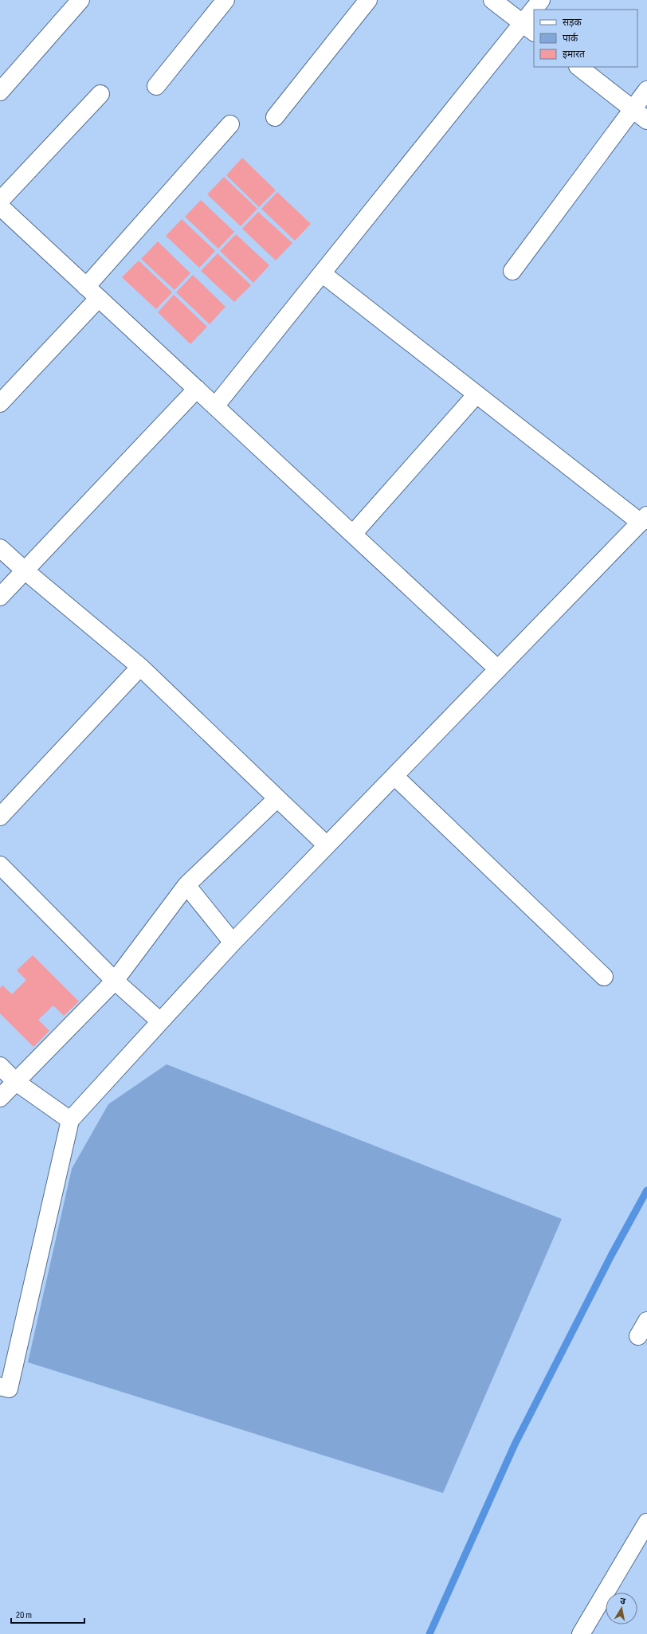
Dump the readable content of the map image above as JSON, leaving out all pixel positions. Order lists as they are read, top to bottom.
{
  "legend": ["सड़क", "पार्क", "इमारत"],
  "scale_bar": "20 m",
  "north": "top"
}
